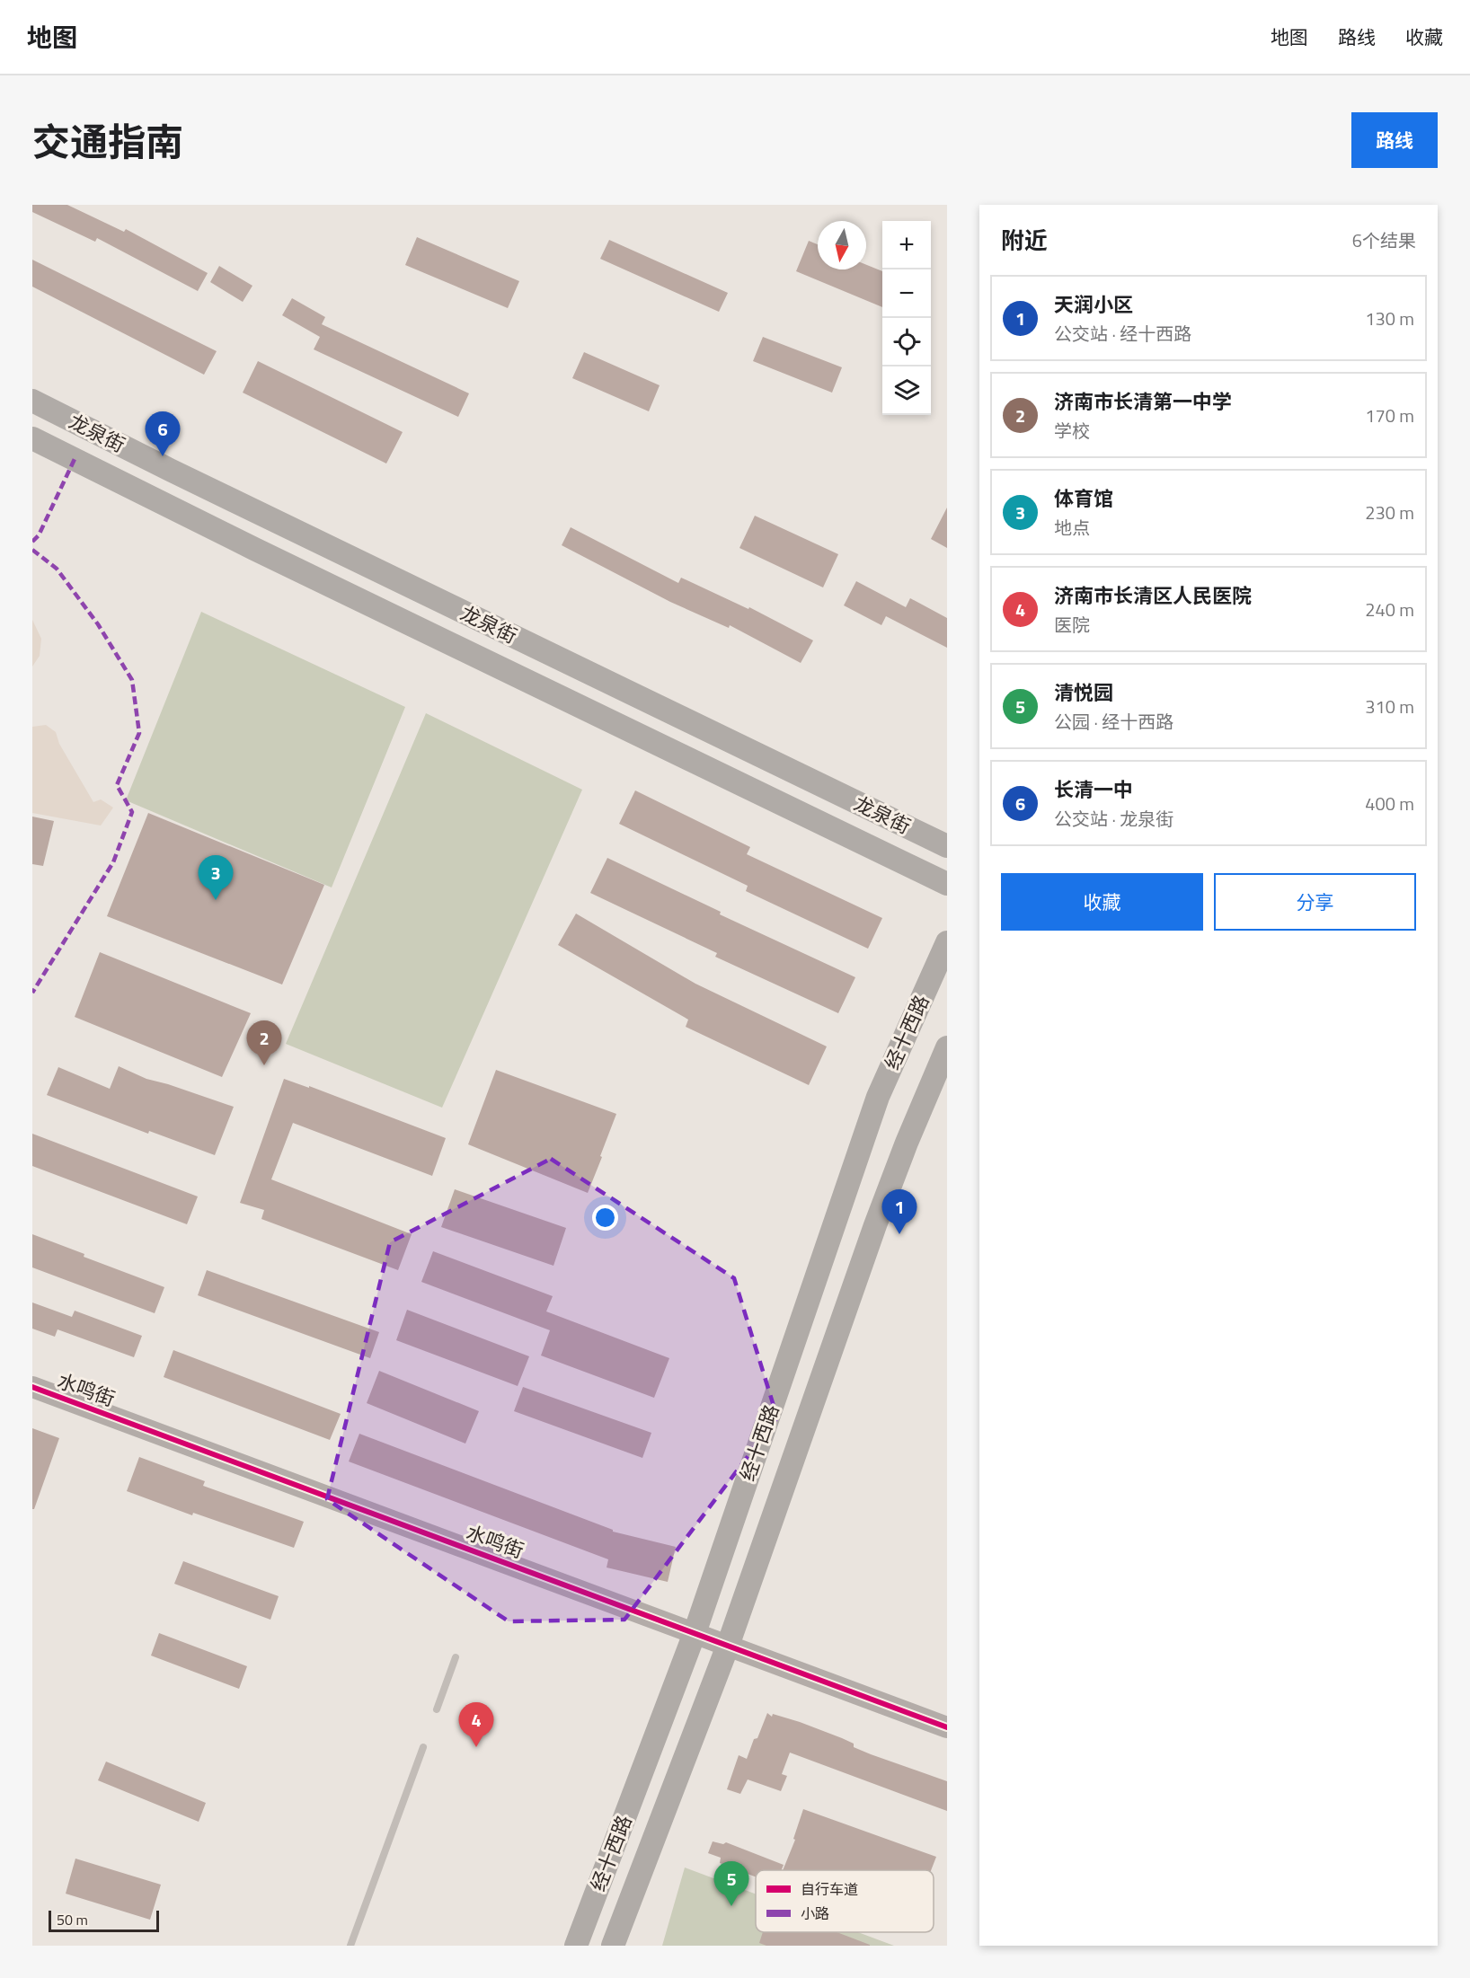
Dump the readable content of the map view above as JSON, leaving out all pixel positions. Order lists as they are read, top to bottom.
{
  "streets": {
    "main road": ["龙泉街", "经十西路"],
    "street": ["水鸣街"]
  },
  "crossings": [
    ["经十西路", "水鸣街"]
  ],
  "legend": ["自行车道", "小路"],
  "scale_bar": "50 m",
  "north": "bottom",
  "page": {
    "header": "地图",
    "nav": ["地图", "路线", "收藏"],
    "title": "交通指南",
    "buttons": [
      "路线",
      ["收藏", "分享"]
    ],
    "heading": ["附近", "6个结果"],
    "map_buttons": ["+", "−"],
    "list": [
      {
        "mark": "1",
        "name": "天润小区",
        "note": "公交站 · 经十西路",
        "value": "130 m"
      },
      {
        "mark": "2",
        "name": "济南市长清第一中学",
        "note": "学校",
        "value": "170 m"
      },
      {
        "mark": "3",
        "name": "体育馆",
        "note": "地点",
        "value": "230 m"
      },
      {
        "mark": "4",
        "name": "济南市长清区人民医院",
        "note": "医院",
        "value": "240 m"
      },
      {
        "mark": "5",
        "name": "清悦园",
        "note": "公园 · 经十西路",
        "value": "310 m"
      },
      {
        "mark": "6",
        "name": "长清一中",
        "note": "公交站 · 龙泉街",
        "value": "400 m"
      }
    ],
    "pins": [
      "6",
      "3",
      "2",
      "1",
      "4",
      "5"
    ],
    "scale": "50 m"
  }
}
